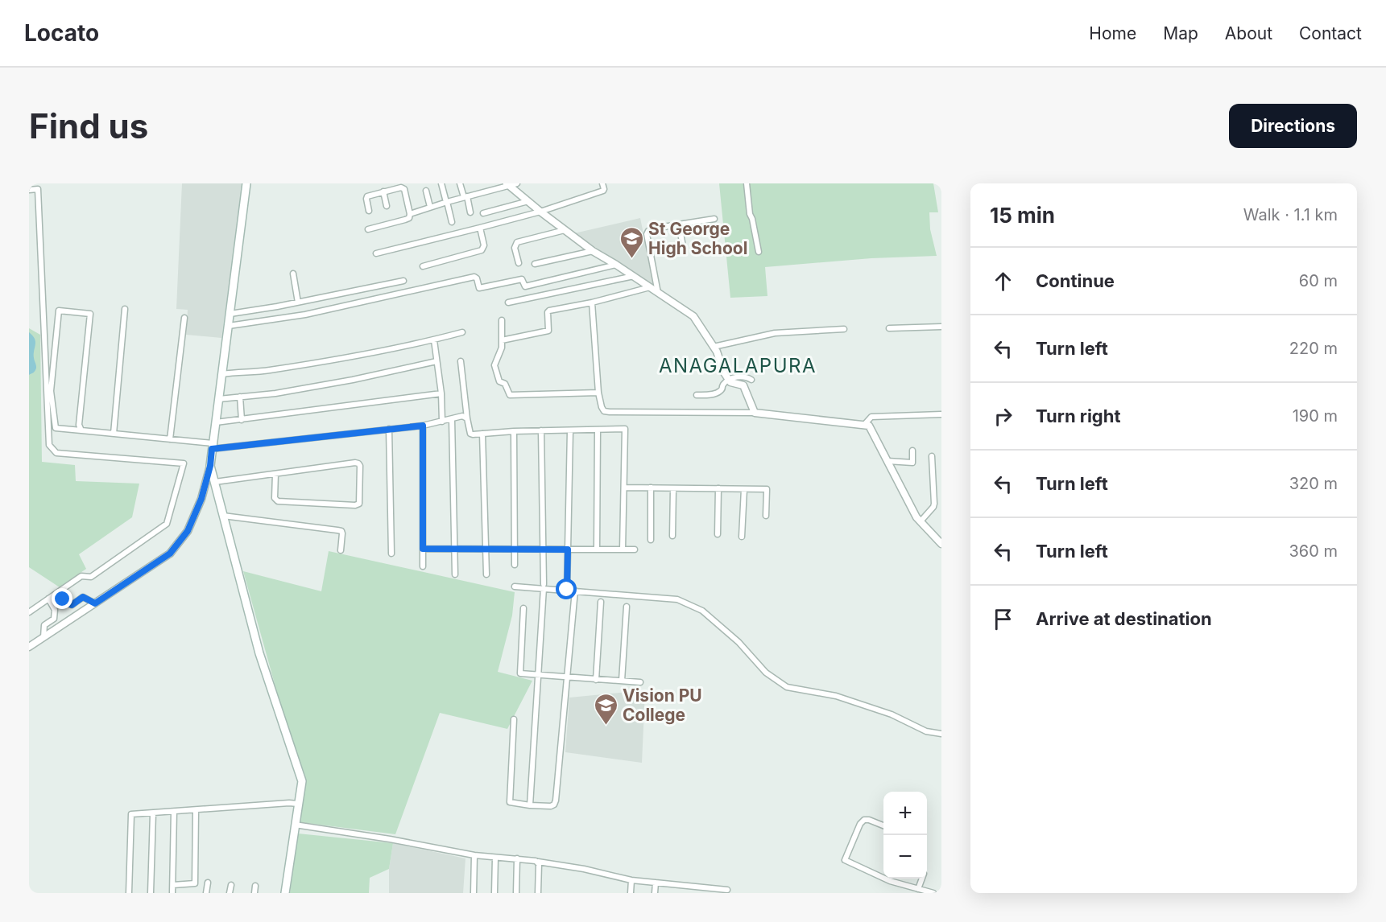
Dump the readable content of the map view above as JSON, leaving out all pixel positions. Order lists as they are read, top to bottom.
{
  "districts": ["ANAGALAPURA"],
  "places": {
    "school or university": ["St George High School", "Vision PU College"]
  },
  "page": {
    "header": "Locato",
    "nav": [
      "Home",
      "Map",
      "About",
      "Contact"
    ],
    "buttons": "Directions",
    "title": "Find us",
    "heading": ["15 min", "Walk · 1.1 km"],
    "list": [
      ["Continue", "60 m"],
      ["Turn left", "220 m"],
      ["Turn right", "190 m"],
      ["Turn left", "320 m"],
      ["Turn left", "360 m"],
      "Arrive at destination"
    ],
    "map_buttons": ["+", "−"]
  }
}
